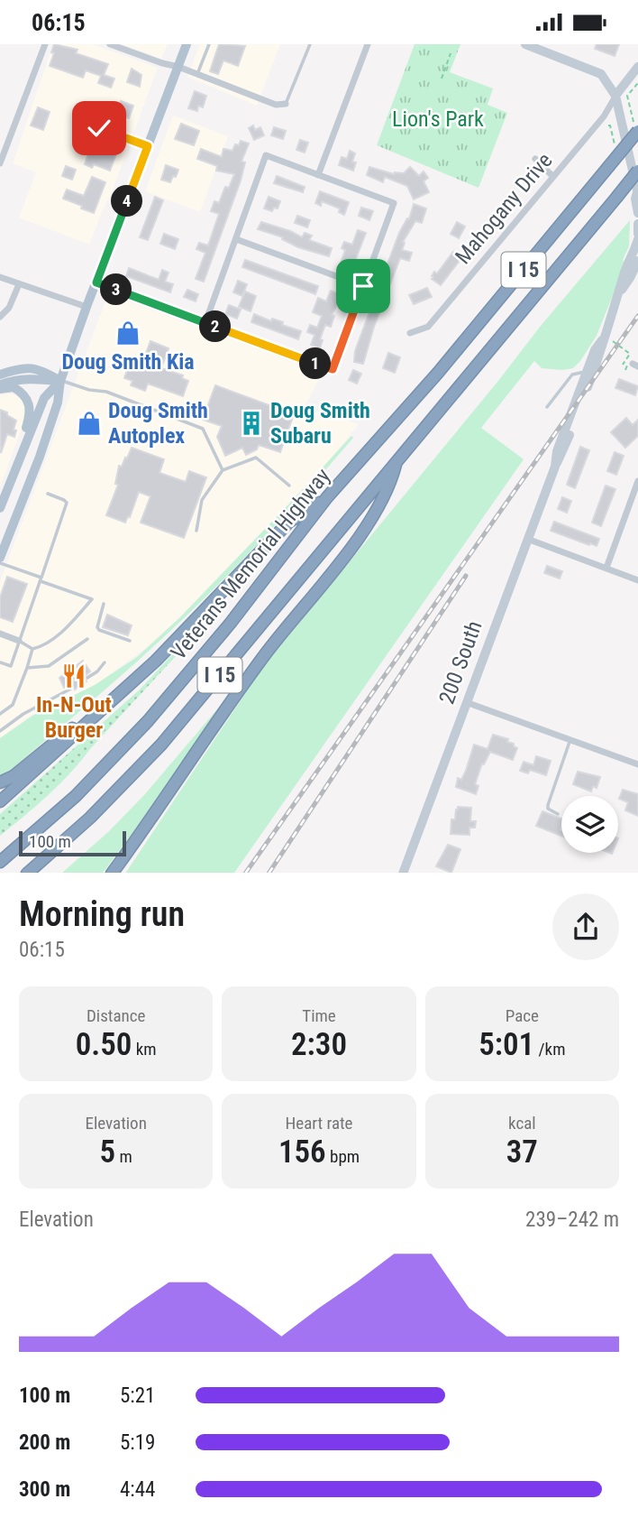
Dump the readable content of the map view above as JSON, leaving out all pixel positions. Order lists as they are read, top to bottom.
{
  "streets": {
    "highway": ["I 15", "Veterans Memorial Highway"],
    "street": ["Mahogany Drive", "200 South"]
  },
  "parks": ["Lion's Park"],
  "places": {
    "shop": ["Doug Smith Kia", "Doug Smith Autoplex"],
    "building": ["Doug Smith Subaru"],
    "restaurant": ["In-N-Out Burger"]
  },
  "scale_bar": "100 m",
  "page": {
    "status": "06:15",
    "pins": [
      "4",
      "3",
      "2",
      "1"
    ],
    "scale": "100 m",
    "heading": ["Morning run", "06:15"],
    "stats": [
      ["Distance", "0.50 km"],
      ["Time", "2:30"],
      ["Pace", "5:01 /km"],
      ["Elevation", "5 m"],
      ["Heart rate", "156 bpm"],
      ["kcal", "37"]
    ],
    "chart": ["Elevation", "239–242 m"],
    "list": [
      {
        "name": "100 m",
        "note": "5:21"
      },
      {
        "name": "200 m",
        "note": "5:19"
      },
      {
        "name": "300 m",
        "note": "4:44"
      }
    ]
  }
}
